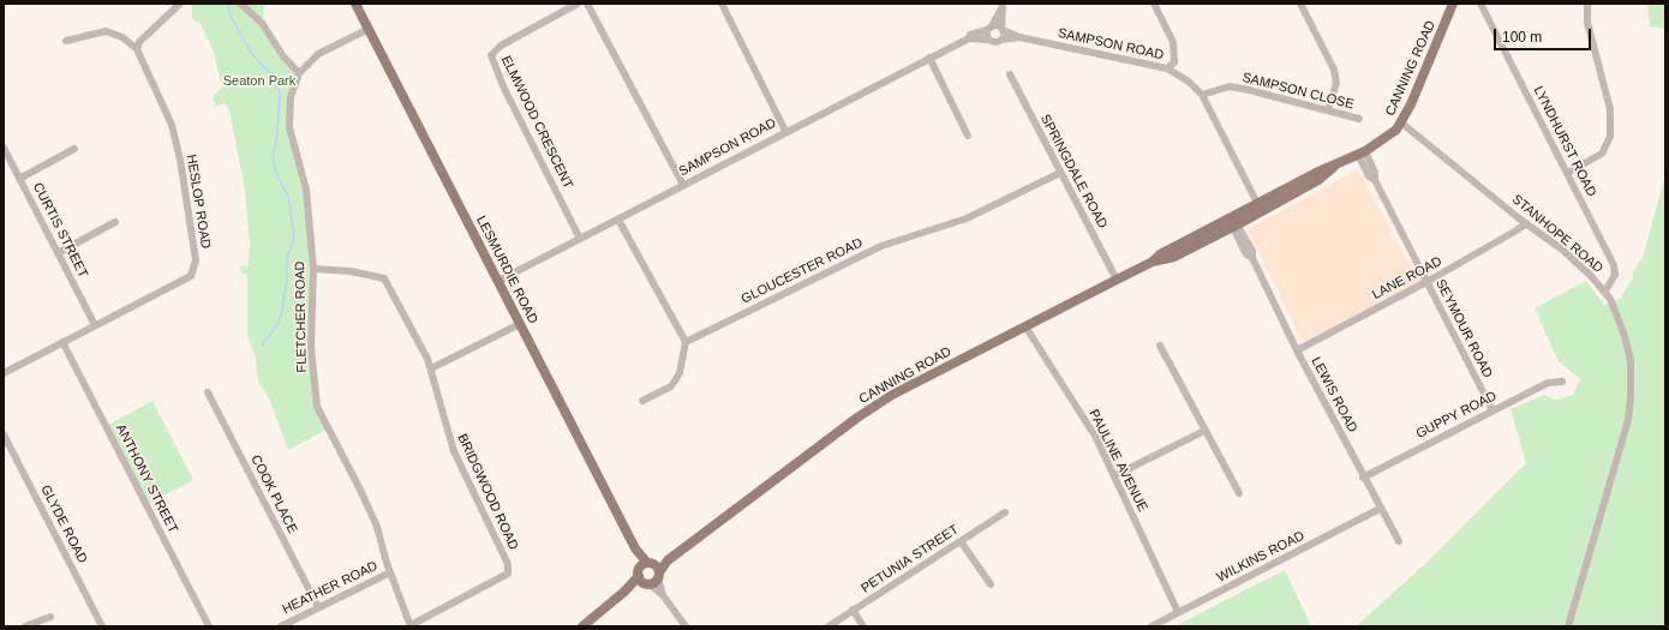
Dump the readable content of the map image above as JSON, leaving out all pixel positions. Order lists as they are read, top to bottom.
{
  "streets": {
    "main road": ["CANNING ROAD", "LESMURDIE ROAD"],
    "street": [
      "SAMPSON ROAD",
      "SAMPSON CLOSE",
      "ELMWOOD CRESCENT",
      "LYNDHURST ROAD",
      "SPRINGDALE ROAD",
      "HESLOP ROAD",
      "CURTIS STREET",
      "STANHOPE ROAD",
      "GLOUCESTER ROAD",
      "LANE ROAD",
      "FLETCHER ROAD",
      "SEYMOUR ROAD",
      "LEWIS ROAD",
      "GUPPY ROAD",
      "PAULINE AVENUE",
      "ANTHONY STREET",
      "BRIDGWOOD ROAD",
      "COOK PLACE",
      "GLYDE ROAD",
      "WILKINS ROAD",
      "PETUNIA STREET",
      "HEATHER ROAD"
    ]
  },
  "crossings": [
    ["SAMPSON ROAD", "CANNING ROAD"],
    ["SAMPSON ROAD", "SAMPSON CLOSE"],
    ["SAMPSON ROAD", "ELMWOOD CRESCENT"],
    ["SAMPSON ROAD", "LESMURDIE ROAD"],
    ["CANNING ROAD", "SPRINGDALE ROAD"],
    ["CANNING ROAD", "STANHOPE ROAD"],
    ["CANNING ROAD", "LESMURDIE ROAD"],
    ["CANNING ROAD", "SEYMOUR ROAD"],
    ["CANNING ROAD", "LEWIS ROAD"],
    ["CANNING ROAD", "PAULINE AVENUE"],
    ["LYNDHURST ROAD", "STANHOPE ROAD"],
    ["SPRINGDALE ROAD", "GLOUCESTER ROAD"],
    ["HESLOP ROAD", "CURTIS STREET"],
    ["HESLOP ROAD", "ANTHONY STREET"],
    ["STANHOPE ROAD", "LANE ROAD"],
    ["LESMURDIE ROAD", "FLETCHER ROAD"],
    ["LANE ROAD", "SEYMOUR ROAD"],
    ["LANE ROAD", "LEWIS ROAD"],
    ["FLETCHER ROAD", "BRIDGWOOD ROAD"],
    ["FLETCHER ROAD", "HEATHER ROAD"],
    ["SEYMOUR ROAD", "GUPPY ROAD"],
    ["LEWIS ROAD", "GUPPY ROAD"],
    ["LEWIS ROAD", "WILKINS ROAD"],
    ["PAULINE AVENUE", "WILKINS ROAD"],
    ["COOK PLACE", "HEATHER ROAD"]
  ],
  "parks": ["Seaton Park"],
  "scale_bar": "100 m"
}
